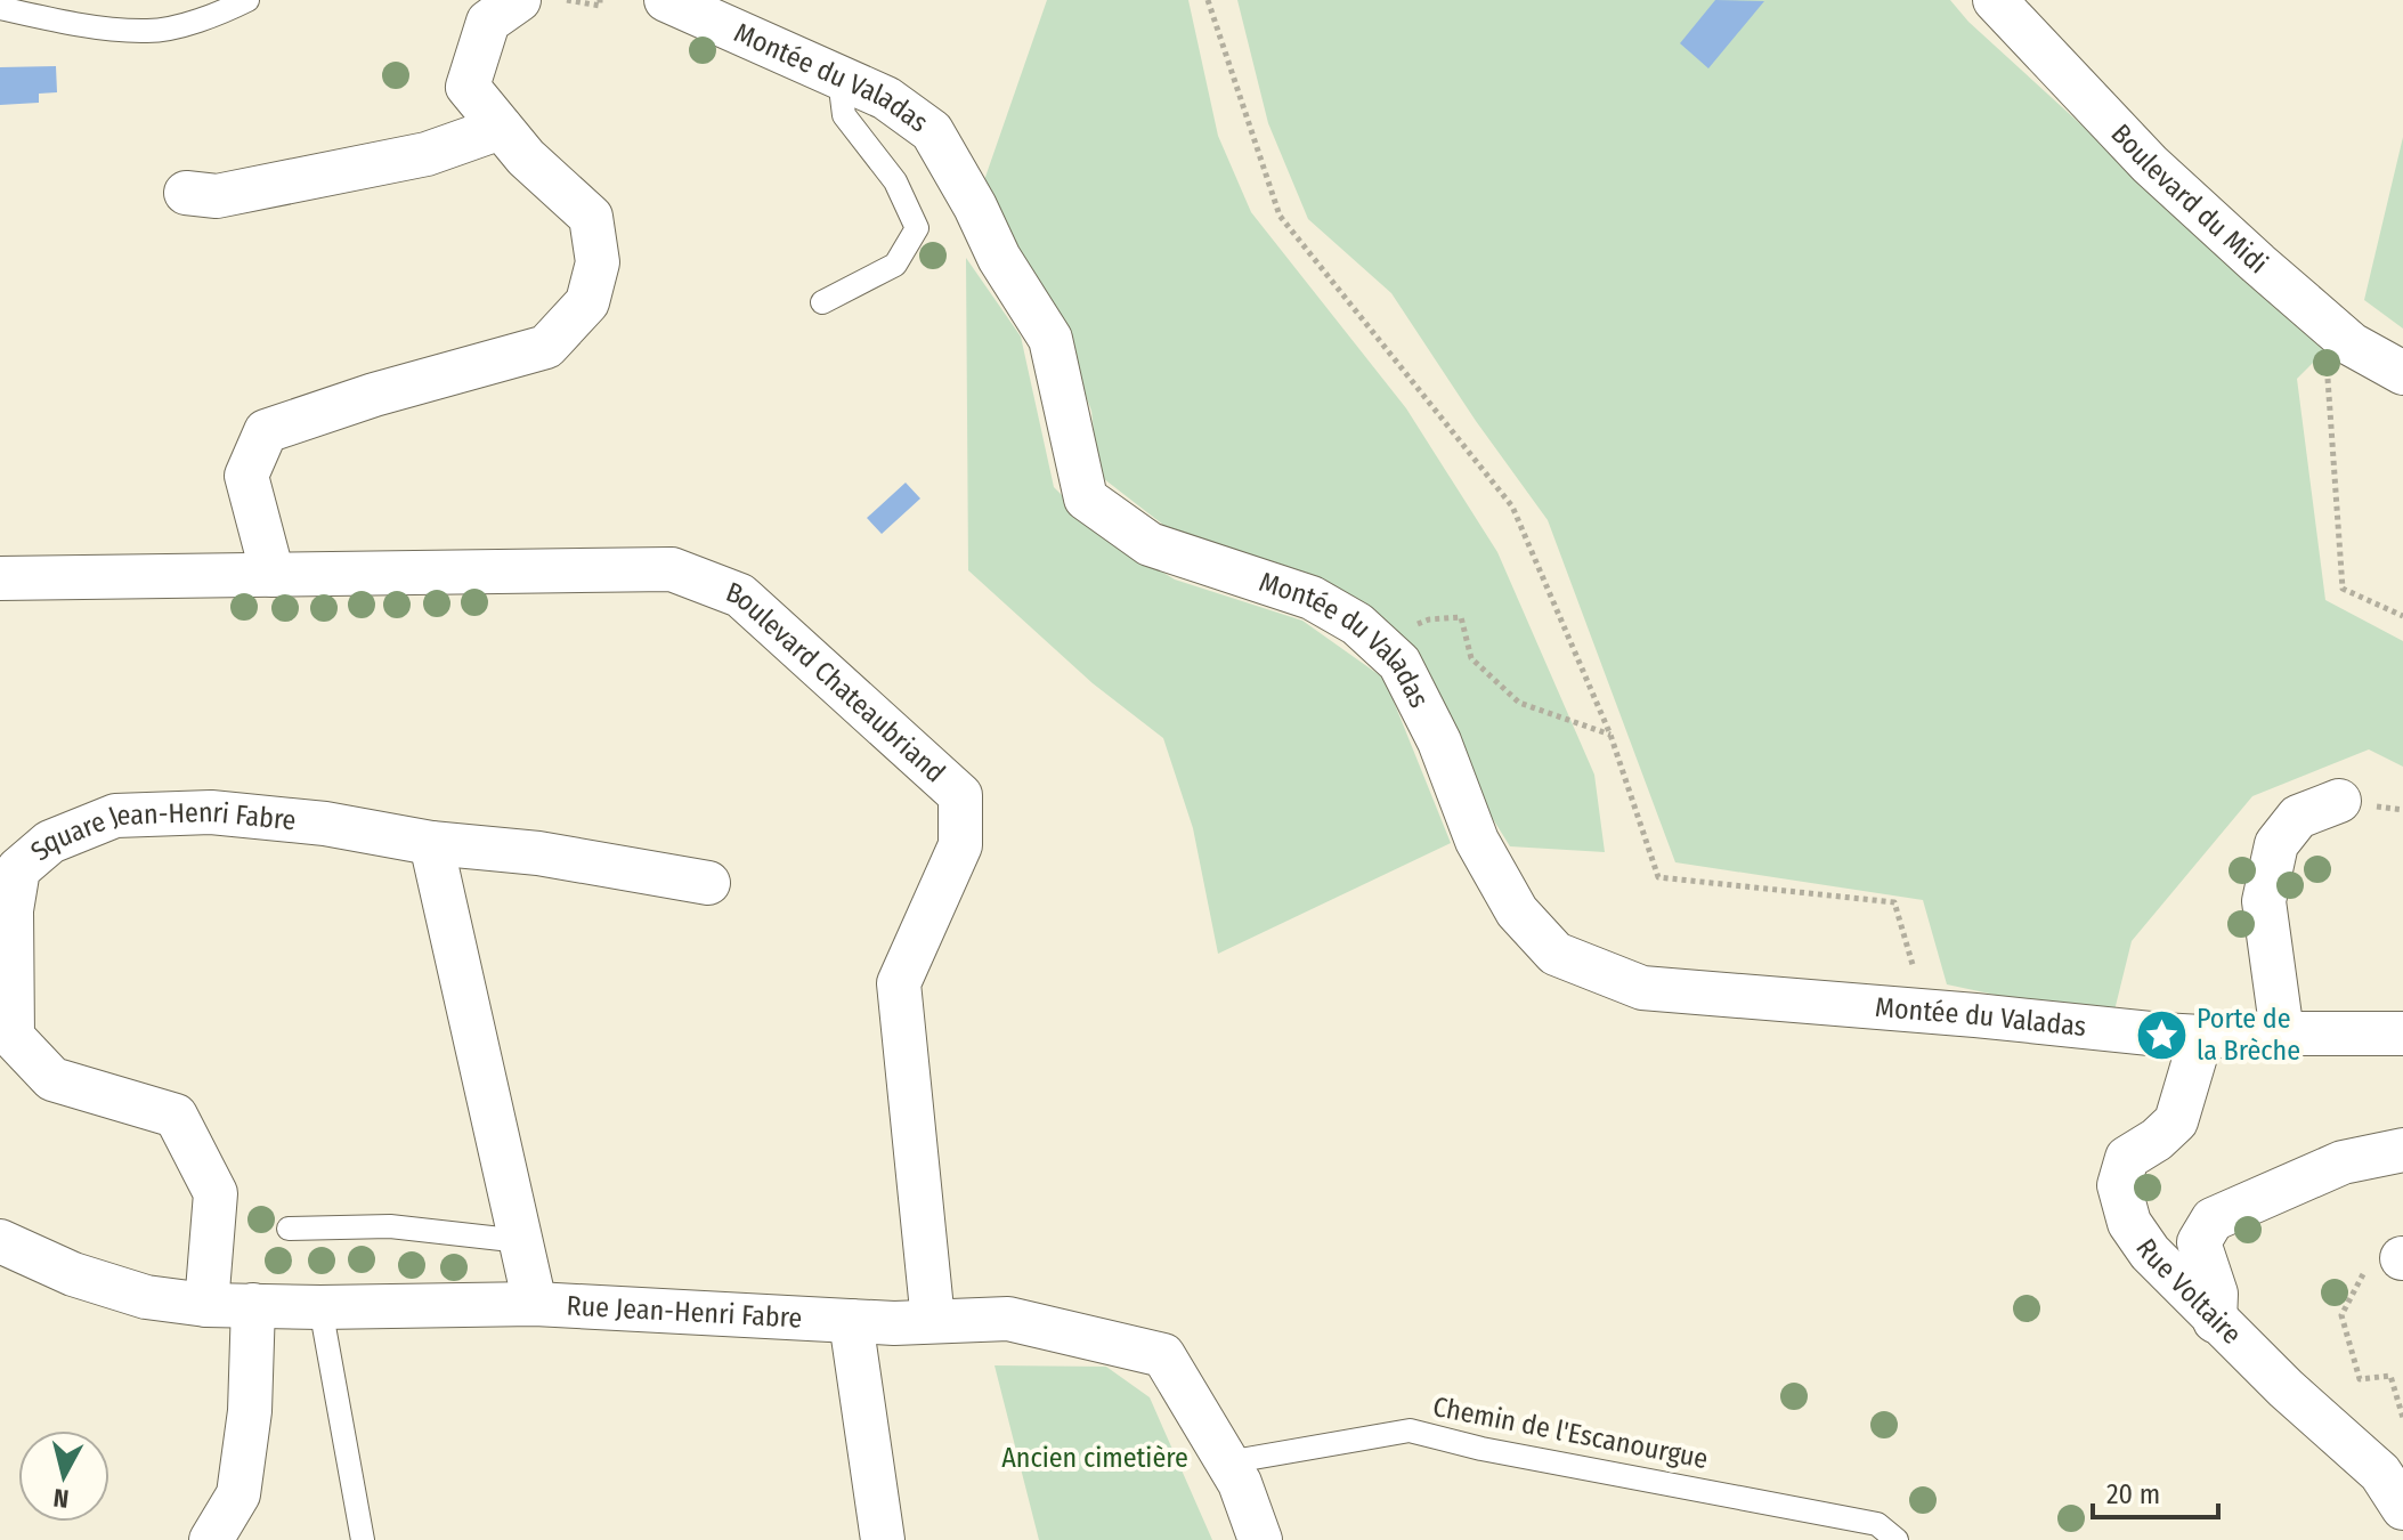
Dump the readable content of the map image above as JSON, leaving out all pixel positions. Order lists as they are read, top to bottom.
{
  "streets": {
    "street": [
      "Montée du Valadas",
      "Boulevard du Midi",
      "Boulevard Chateaubriand",
      "Square Jean-Henri Fabre",
      "Rue Voltaire",
      "Rue Jean-Henri Fabre"
    ],
    "lane": ["Chemin de l'Escanourgue"]
  },
  "crossings": [
    ["Montée du Valadas", "Rue Voltaire"],
    ["Boulevard Chateaubriand", "Rue Jean-Henri Fabre"],
    ["Square Jean-Henri Fabre", "Rue Jean-Henri Fabre"],
    ["Rue Jean-Henri Fabre", "Chemin de l'Escanourgue"]
  ],
  "parks": ["Ancien cimetière"],
  "places": {
    "place": ["Porte de la Brèche"]
  },
  "scale_bar": "20 m",
  "north": "bottom"
}
